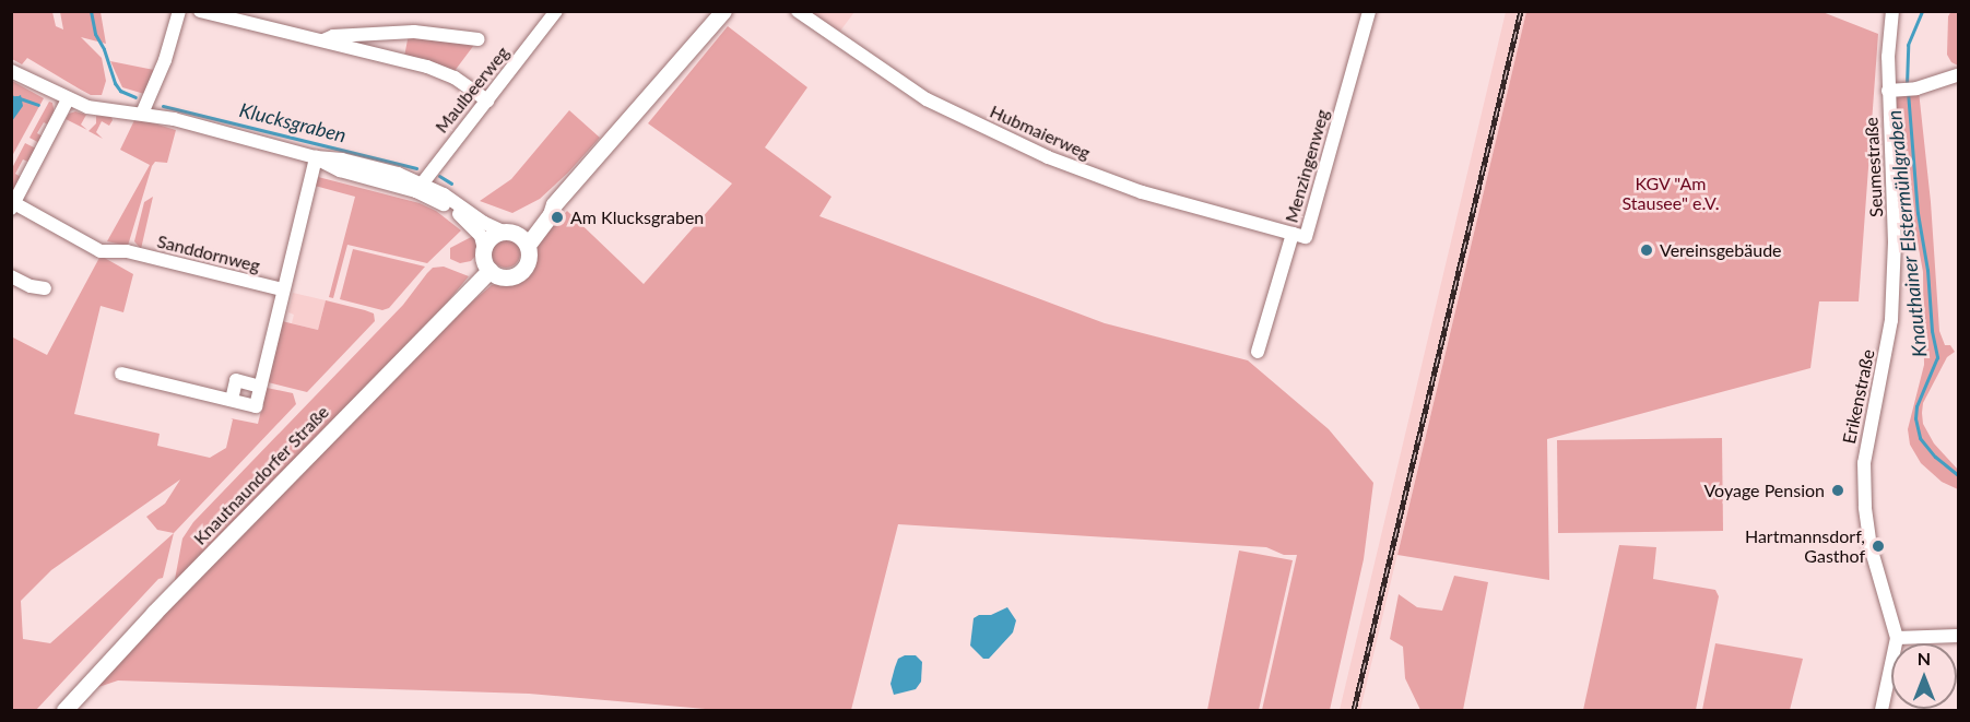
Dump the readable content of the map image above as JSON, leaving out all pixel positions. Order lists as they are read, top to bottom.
{
  "streets": {
    "main road": ["Knautnaundorfer Straße"],
    "street": [
      "Maulbeerweg",
      "Hubmaierweg",
      "Menzingenweg",
      "Seumestraße",
      "Sanddornweg",
      "Erikenstraße"
    ]
  },
  "crossings": [
    ["Hubmaierweg", "Menzingenweg"],
    ["Seumestraße", "Erikenstraße"]
  ],
  "water": ["Klucksgraben", "Knauthainer Elstermühlgraben"],
  "parks": ["KGV \"Am Stausee\" e.V."],
  "places": [
    "Am Klucksgraben",
    "Vereinsgebäude",
    "Voyage Pension",
    "Hartmannsdorf, Gasthof"
  ],
  "north": "top"
}
